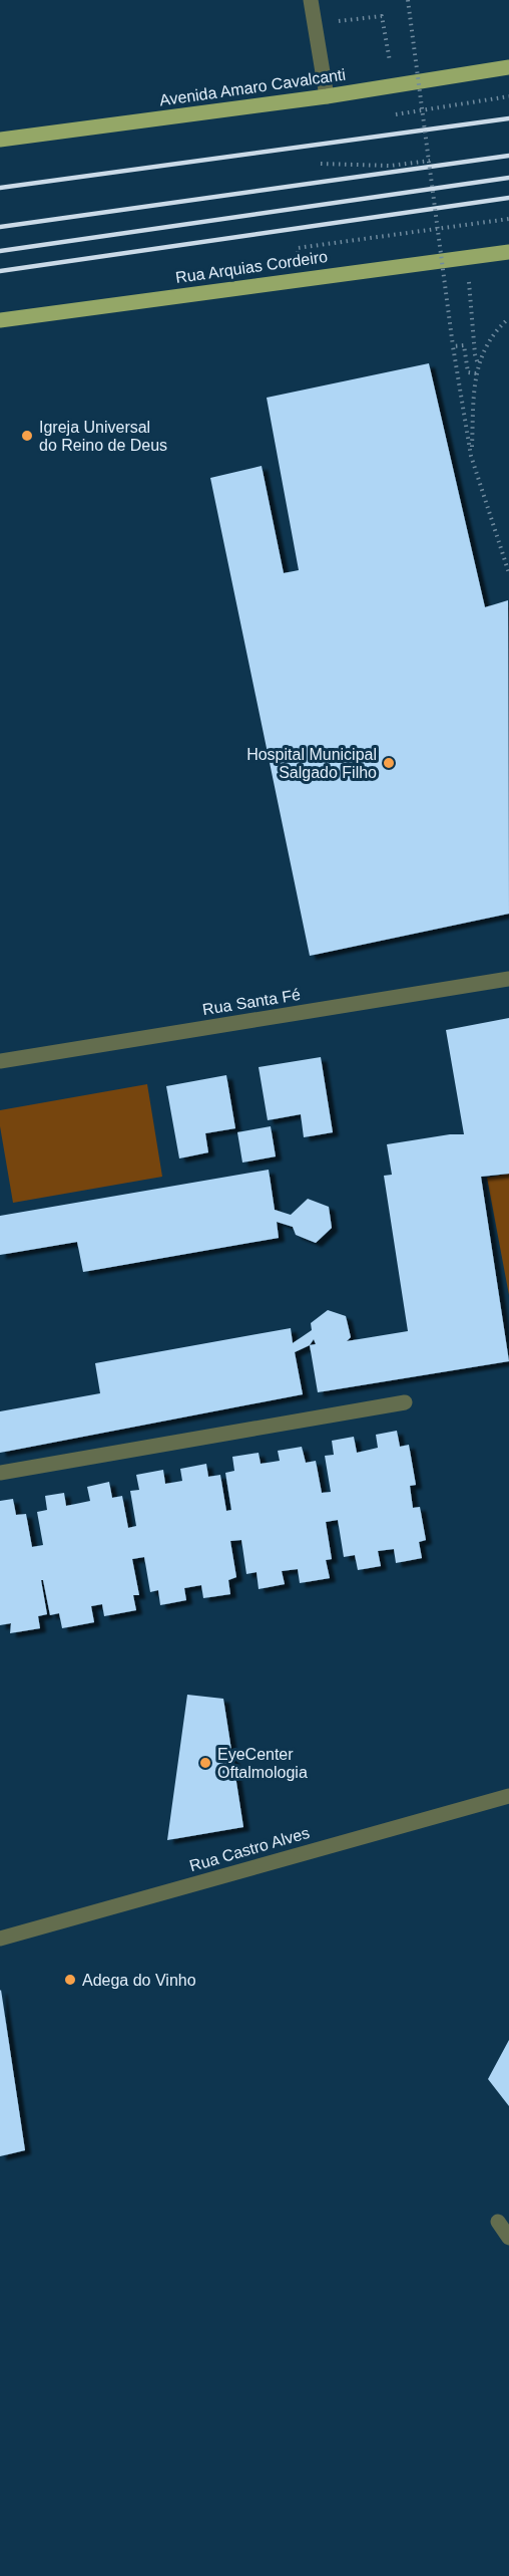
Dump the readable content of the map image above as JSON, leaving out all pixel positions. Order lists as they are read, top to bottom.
{
  "streets": {
    "main road": ["Avenida Amaro Cavalcanti", "Rua Arquias Cordeiro"],
    "street": ["Rua Santa Fé", "Rua Castro Alves"]
  },
  "places": [
    "Igreja Universal do Reino de Deus",
    "Hospital Municipal Salgado Filho",
    "EyeCenter Oftalmologia",
    "Adega do Vinho"
  ]
}
